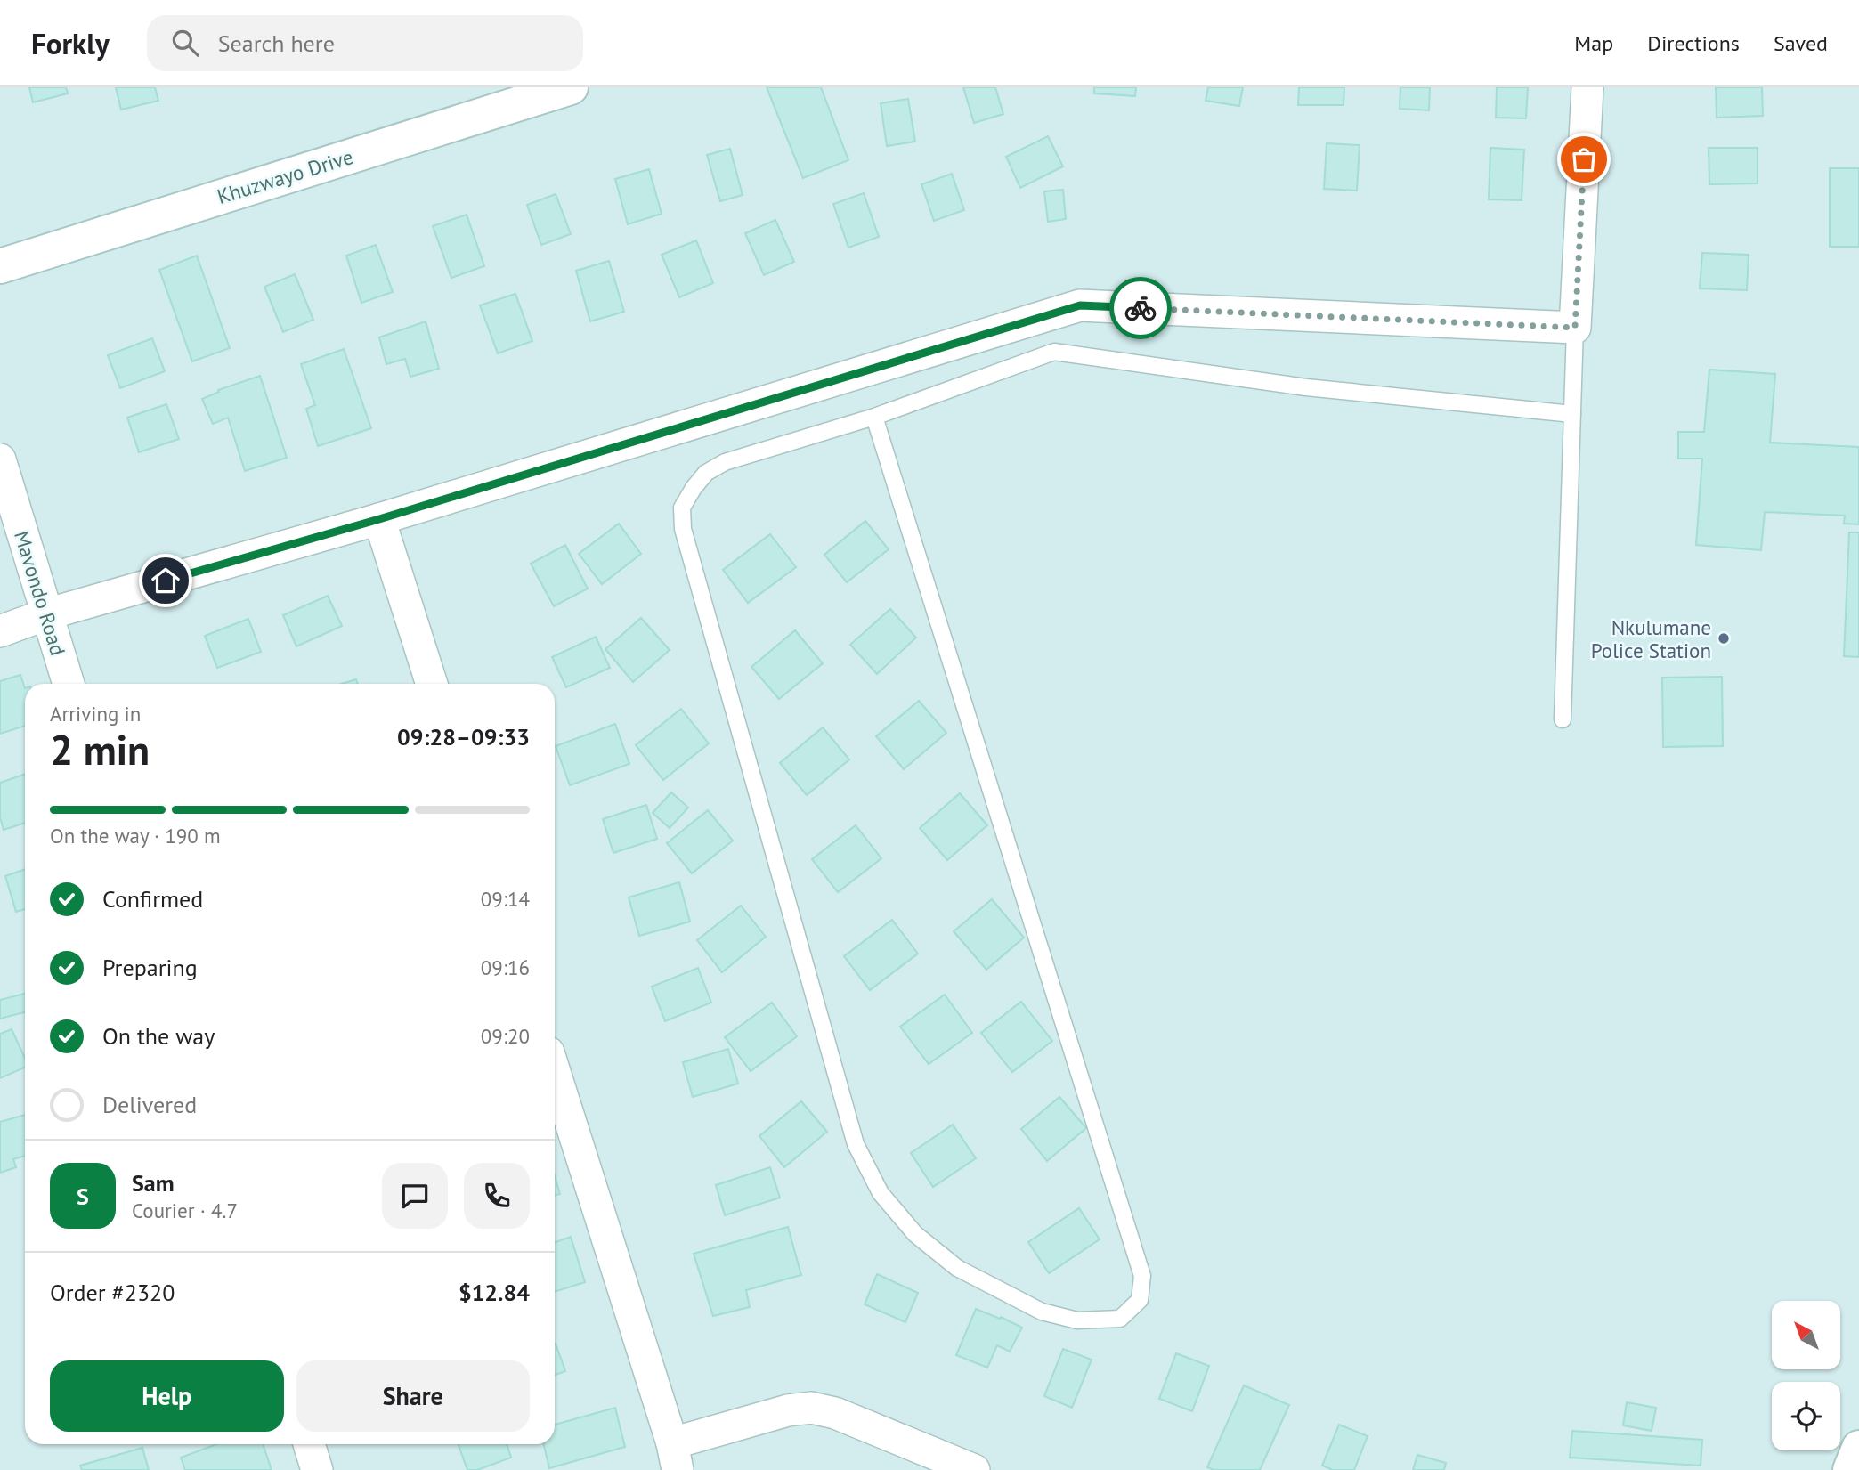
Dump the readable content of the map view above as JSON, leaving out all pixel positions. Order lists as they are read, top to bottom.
{
  "streets": {
    "street": ["Khuzwayo Drive", "Mavondo Road"]
  },
  "places": ["Nkulumane Police Station"],
  "north": "top left",
  "page": {
    "header": "Forkly",
    "search": "Search here",
    "nav": ["Map", "Directions", "Saved"],
    "heading": ["2 min", "Arriving in", "09:28–09:33"],
    "panel": [
      "Sam",
      "Courier · 4.7",
      "Order #2320",
      "$12.84"
    ],
    "bar": "On the way · 190 m",
    "list": [
      ["Confirmed", "09:14"],
      ["Preparing", "09:16"],
      ["On the way", "09:20"],
      "Delivered"
    ],
    "round": "S",
    "buttons": ["Help", "Share"]
  }
}
